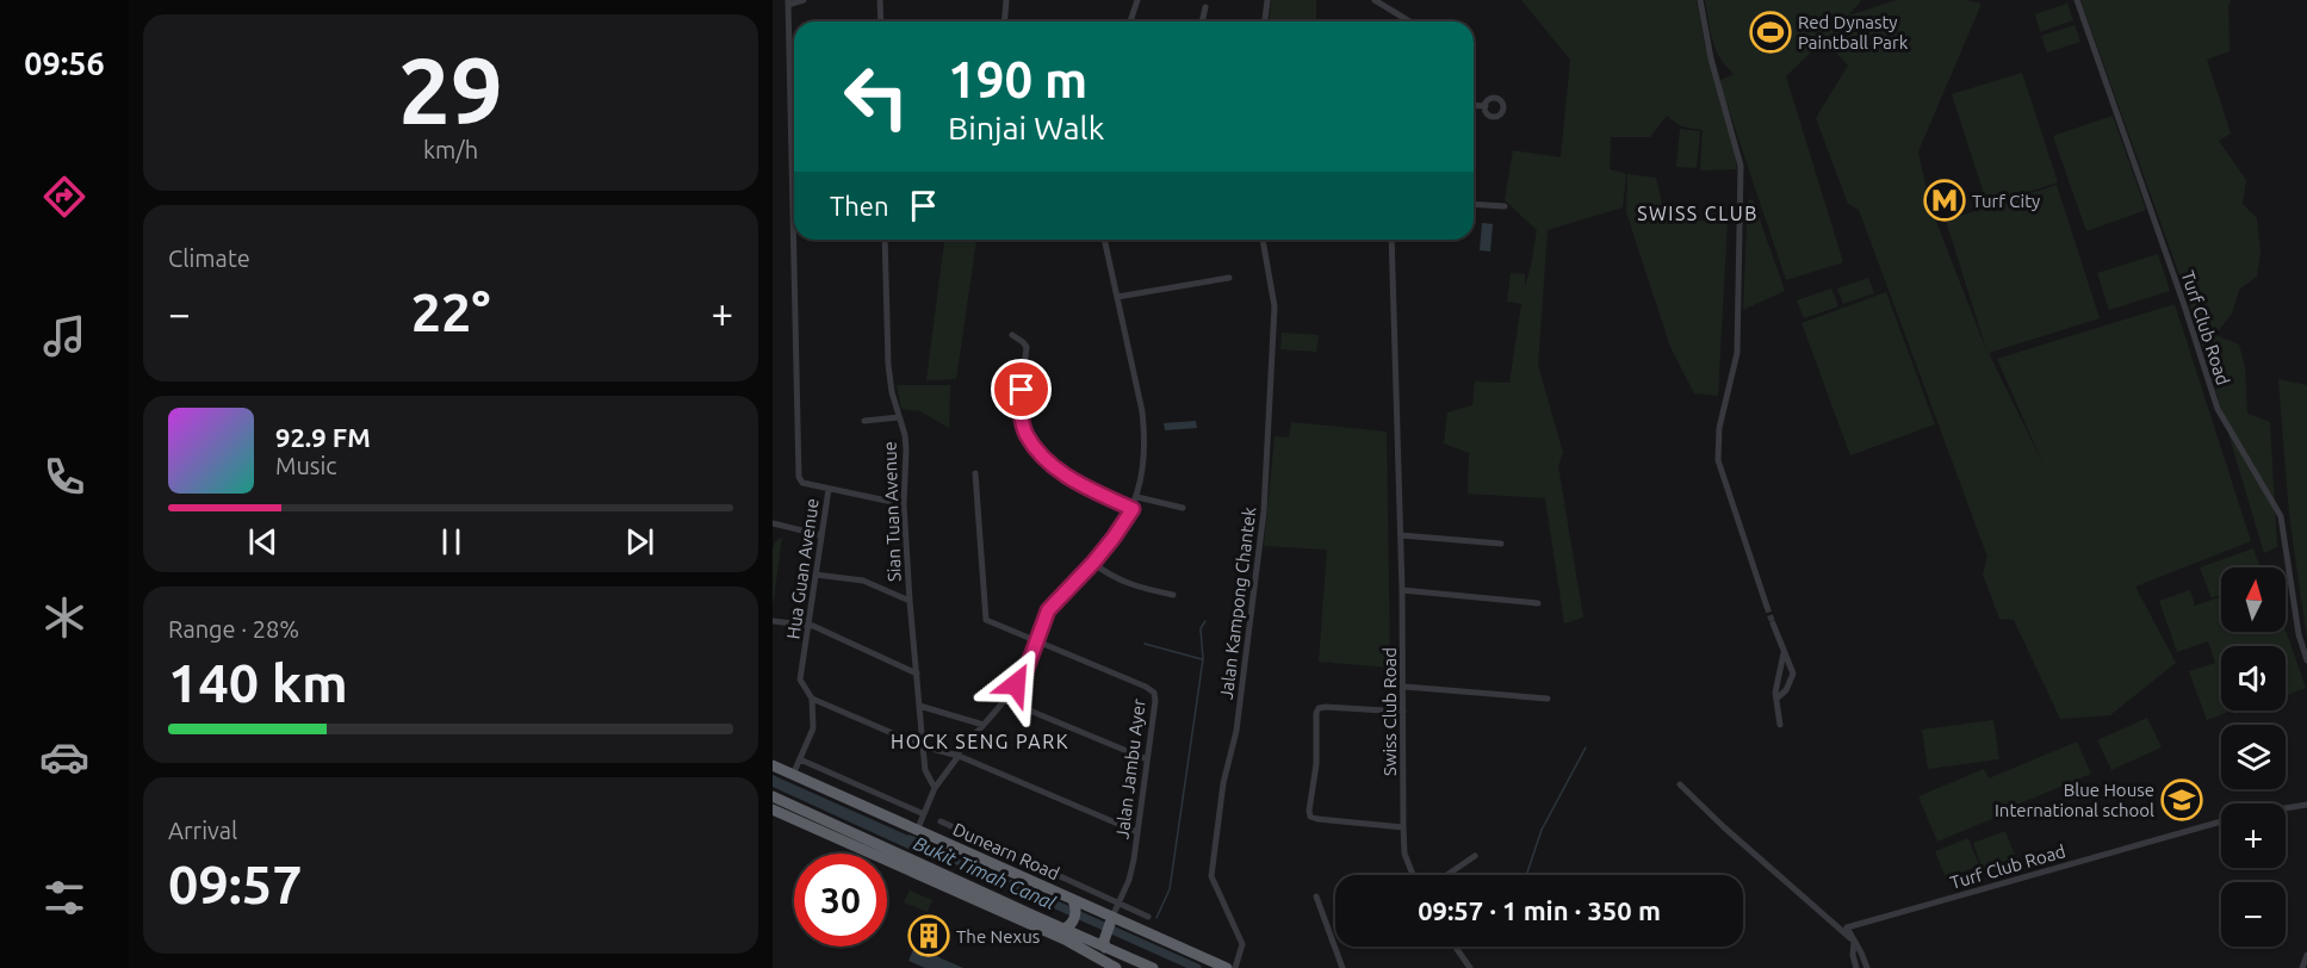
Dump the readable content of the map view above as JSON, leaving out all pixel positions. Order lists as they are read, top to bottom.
{
  "streets": {
    "highway": ["Dunearn Road"],
    "street": [
      "Turf Club Road",
      "Sian Tuan Avenue",
      "Hua Guan Avenue",
      "Jalan Kampong Chantek",
      "Swiss Club Road",
      "Jalan Jambu Ayer"
    ]
  },
  "crossings": [
    ["Sian Tuan Avenue", "Hua Guan Avenue"],
    ["Hua Guan Avenue", "Dunearn Road"],
    ["Jalan Jambu Ayer", "Dunearn Road"]
  ],
  "districts": ["SWISS CLUB", "HOCK SENG PARK"],
  "water": ["Bukit Timah Canal"],
  "places": {
    "sports": ["Red Dynasty Paintball Park"],
    "metro station": ["Turf City"],
    "school or university": ["Blue House International school"],
    "building": ["The Nexus"]
  },
  "north": "top",
  "page": {
    "tabs": "09:56",
    "tile": [
      ["29", "km/h"],
      "Climate",
      ["Range · 28%", "140 km"],
      ["Arrival", "09:57"]
    ],
    "turn": ["190 m", "Binjai Walk"],
    "then": "Then",
    "heat": ["−", "22°", "+"],
    "song": ["92.9 FM", "Music"],
    "map_buttons": ["+", "−"],
    "limit": "30",
    "trip": "09:57 · 1 min · 350 m"
  }
}
